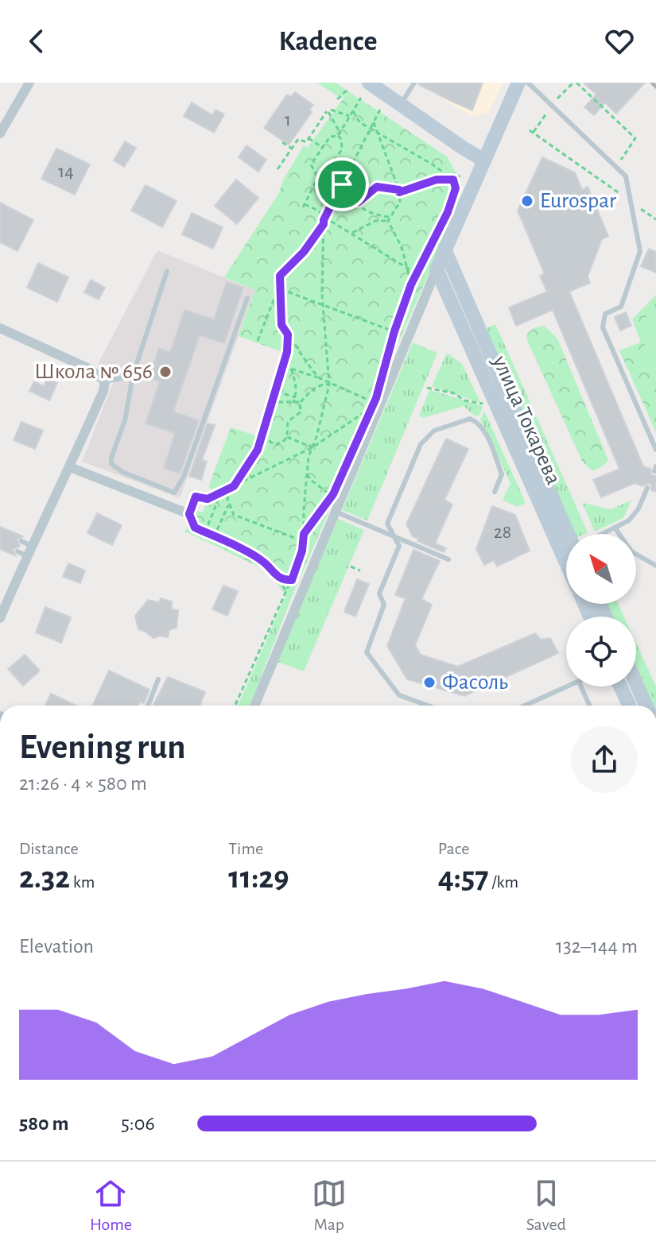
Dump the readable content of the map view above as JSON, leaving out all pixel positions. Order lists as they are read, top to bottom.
{
  "streets": {
    "main road": ["улица Токарева"]
  },
  "places": ["Eurospar", "Школа № 656", "Фасоль"],
  "house_numbers": ["1", "14", "28"],
  "north": "top left",
  "page": {
    "header": "Kadence",
    "heading": ["Evening run", "21:26 · 4 × 580 m"],
    "stats": [
      ["Distance", "2.32 km"],
      ["Time", "11:29"],
      ["Pace", "4:57 /km"]
    ],
    "chart": ["Elevation", "132–144 m"],
    "list": [
      {
        "name": "580 m",
        "note": "5:06"
      }
    ],
    "tabs": ["Home", "Map", "Saved"]
  }
}
